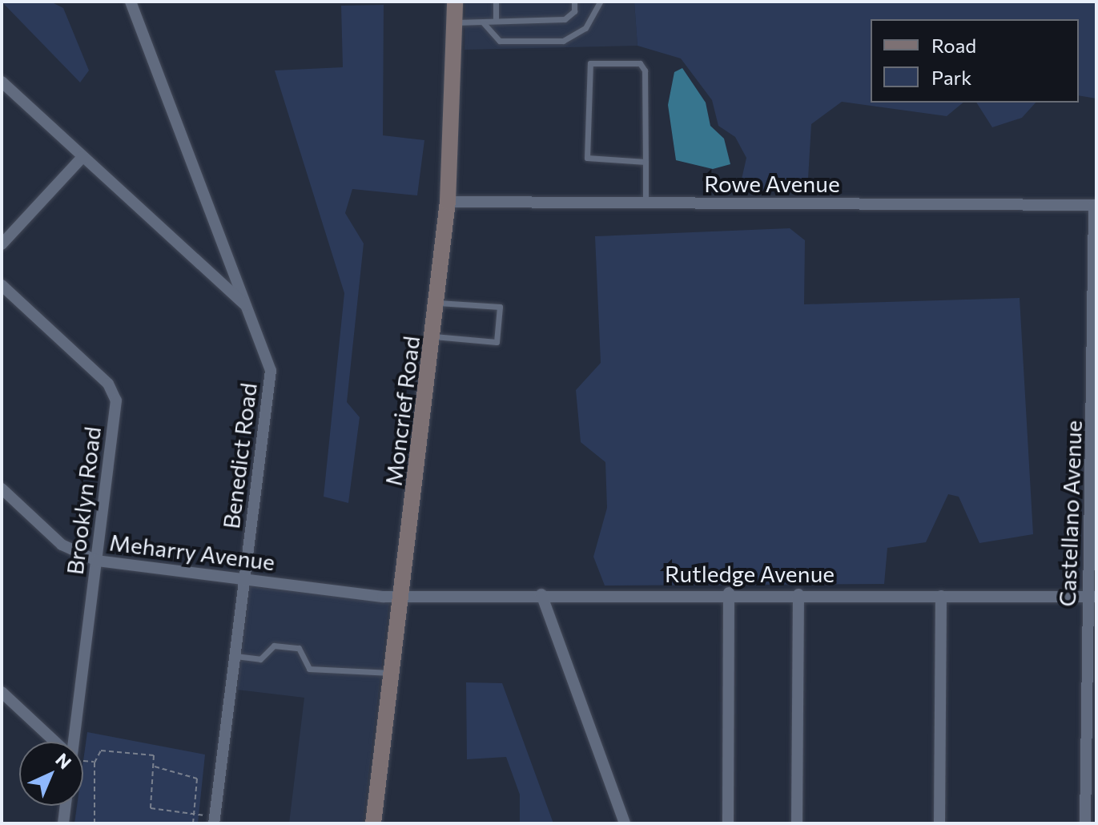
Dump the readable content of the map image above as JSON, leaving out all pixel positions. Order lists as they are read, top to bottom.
{
  "streets": {
    "main road": ["Moncrief Road"],
    "street": [
      "Rowe Avenue",
      "Benedict Road",
      "Brooklyn Road",
      "Castellano Avenue",
      "Meharry Avenue",
      "Rutledge Avenue"
    ]
  },
  "crossings": [
    ["Rowe Avenue", "Moncrief Road"],
    ["Rowe Avenue", "Castellano Avenue"],
    ["Moncrief Road", "Meharry Avenue"],
    ["Moncrief Road", "Rutledge Avenue"],
    ["Benedict Road", "Meharry Avenue"],
    ["Brooklyn Road", "Meharry Avenue"],
    ["Castellano Avenue", "Rutledge Avenue"],
    ["Meharry Avenue", "Rutledge Avenue"]
  ],
  "legend": ["Road", "Park"],
  "north": "top right"
}
